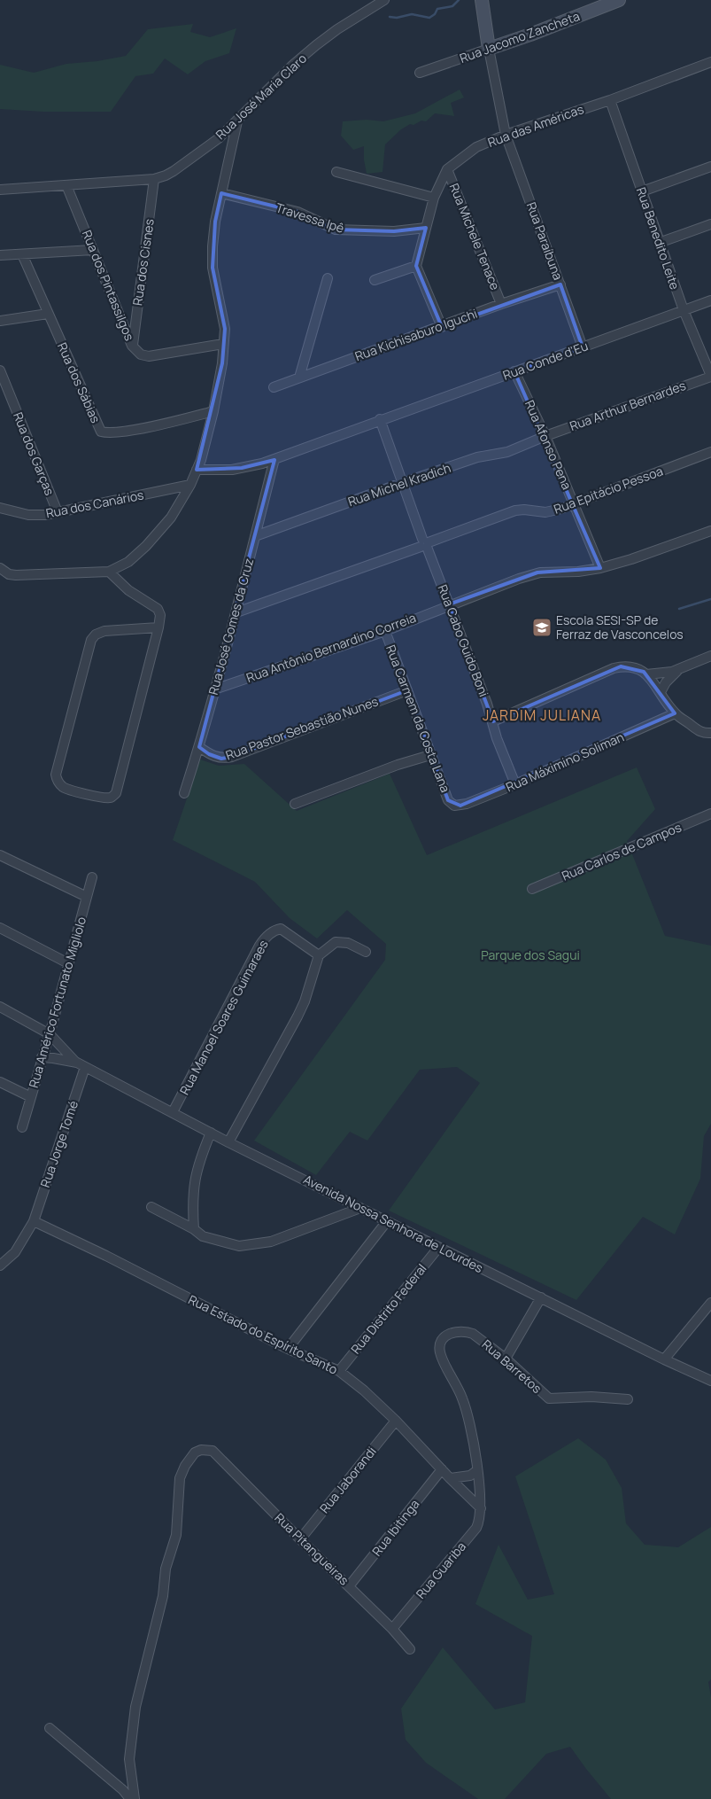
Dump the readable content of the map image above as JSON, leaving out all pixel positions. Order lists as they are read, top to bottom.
{
  "streets": {
    "street": [
      "Rua Jacomo Zancheta",
      "Rua José Maria Claro",
      "Rua das Américas",
      "Travessa Ipê",
      "Rua Michele Tenace",
      "Rua Benedito Leite",
      "Rua Paraíbuna",
      "Rua dos Cisnes",
      "Rua dos Pintassilgos",
      "Rua Kichisaburo Iguchi",
      "Rua Conde d'Eu",
      "Rua dos Sábias",
      "Rua Arthur Bernardes",
      "Rua Afonso Pena",
      "Rua dos Garças",
      "Rua Michel Kradich",
      "Rua Epitácio Pessoa",
      "Rua dos Canários",
      "Rua José Gomes da Cruz",
      "Rua Cabo Guido Boni",
      "Rua Antônio Bernardino Correia",
      "Rua Carmem da Costa Lana",
      "Rua Pastor Sebastião Nunes",
      "Rua Máximino Soliman",
      "Rua Carlos de Campos",
      "Rua Américo Fortunato Migliolo",
      "Rua Manoel Soares Guimaraes",
      "Rua Jorge Tomé",
      "Avenida Nossa Senhora de Lourdes",
      "Rua Distrito Federal",
      "Rua Estado do Espírito Santo",
      "Rua Barretos",
      "Rua Jaborandi",
      "Rua Ibitinga",
      "Rua Pitangueiras",
      "Rua Guariba"
    ]
  },
  "crossings": [
    ["Rua Jacomo Zancheta", "Rua Paraíbuna"],
    ["Rua José Maria Claro", "Rua dos Cisnes"],
    ["Rua José Maria Claro", "Rua dos Pintassilgos"],
    ["Rua das Américas", "Travessa Ipê"],
    ["Rua das Américas", "Rua Michele Tenace"],
    ["Rua das Américas", "Rua Benedito Leite"],
    ["Rua das Américas", "Rua Paraíbuna"],
    ["Rua Michele Tenace", "Rua Kichisaburo Iguchi"],
    ["Rua Benedito Leite", "Rua Conde d'Eu"],
    ["Rua Benedito Leite", "Rua Arthur Bernardes"],
    ["Rua Paraíbuna", "Rua Kichisaburo Iguchi"],
    ["Rua Paraíbuna", "Rua Conde d'Eu"],
    ["Rua dos Cisnes", "Rua dos Pintassilgos"],
    ["Rua Conde d'Eu", "Rua Afonso Pena"],
    ["Rua Conde d'Eu", "Rua José Gomes da Cruz"],
    ["Rua Conde d'Eu", "Rua Cabo Guido Boni"],
    ["Rua Arthur Bernardes", "Rua Afonso Pena"],
    ["Rua Arthur Bernardes", "Rua Michel Kradich"],
    ["Rua Afonso Pena", "Rua Michel Kradich"],
    ["Rua Afonso Pena", "Rua Epitácio Pessoa"],
    ["Rua Afonso Pena", "Rua Antônio Bernardino Correia"],
    ["Rua dos Garças", "Rua dos Canários"],
    ["Rua Michel Kradich", "Rua José Gomes da Cruz"],
    ["Rua Michel Kradich", "Rua Cabo Guido Boni"],
    ["Rua Epitácio Pessoa", "Rua José Gomes da Cruz"],
    ["Rua Epitácio Pessoa", "Rua Cabo Guido Boni"],
    ["Rua José Gomes da Cruz", "Rua Antônio Bernardino Correia"],
    ["Rua José Gomes da Cruz", "Rua Pastor Sebastião Nunes"],
    ["Rua Cabo Guido Boni", "Rua Antônio Bernardino Correia"],
    ["Rua Cabo Guido Boni", "Rua Máximino Soliman"],
    ["Rua Antônio Bernardino Correia", "Rua Carmem da Costa Lana"],
    ["Rua Carmem da Costa Lana", "Rua Pastor Sebastião Nunes"],
    ["Rua Carmem da Costa Lana", "Rua Máximino Soliman"],
    ["Rua Manoel Soares Guimaraes", "Avenida Nossa Senhora de Lourdes"],
    ["Rua Jorge Tomé", "Avenida Nossa Senhora de Lourdes"],
    ["Rua Jorge Tomé", "Rua Estado do Espírito Santo"],
    ["Avenida Nossa Senhora de Lourdes", "Rua Distrito Federal"],
    ["Rua Distrito Federal", "Rua Estado do Espírito Santo"],
    ["Rua Estado do Espírito Santo", "Rua Barretos"],
    ["Rua Estado do Espírito Santo", "Rua Jaborandi"],
    ["Rua Estado do Espírito Santo", "Rua Ibitinga"],
    ["Rua Estado do Espírito Santo", "Rua Guariba"],
    ["Rua Barretos", "Rua Guariba"],
    ["Rua Jaborandi", "Rua Pitangueiras"],
    ["Rua Ibitinga", "Rua Pitangueiras"],
    ["Rua Pitangueiras", "Rua Guariba"]
  ],
  "districts": ["JARDIM JULIANA"],
  "parks": ["Parque dos Sagui"],
  "places": {
    "school or university": ["Escola SESI-SP de Ferraz de Vasconcelos"]
  }
}
